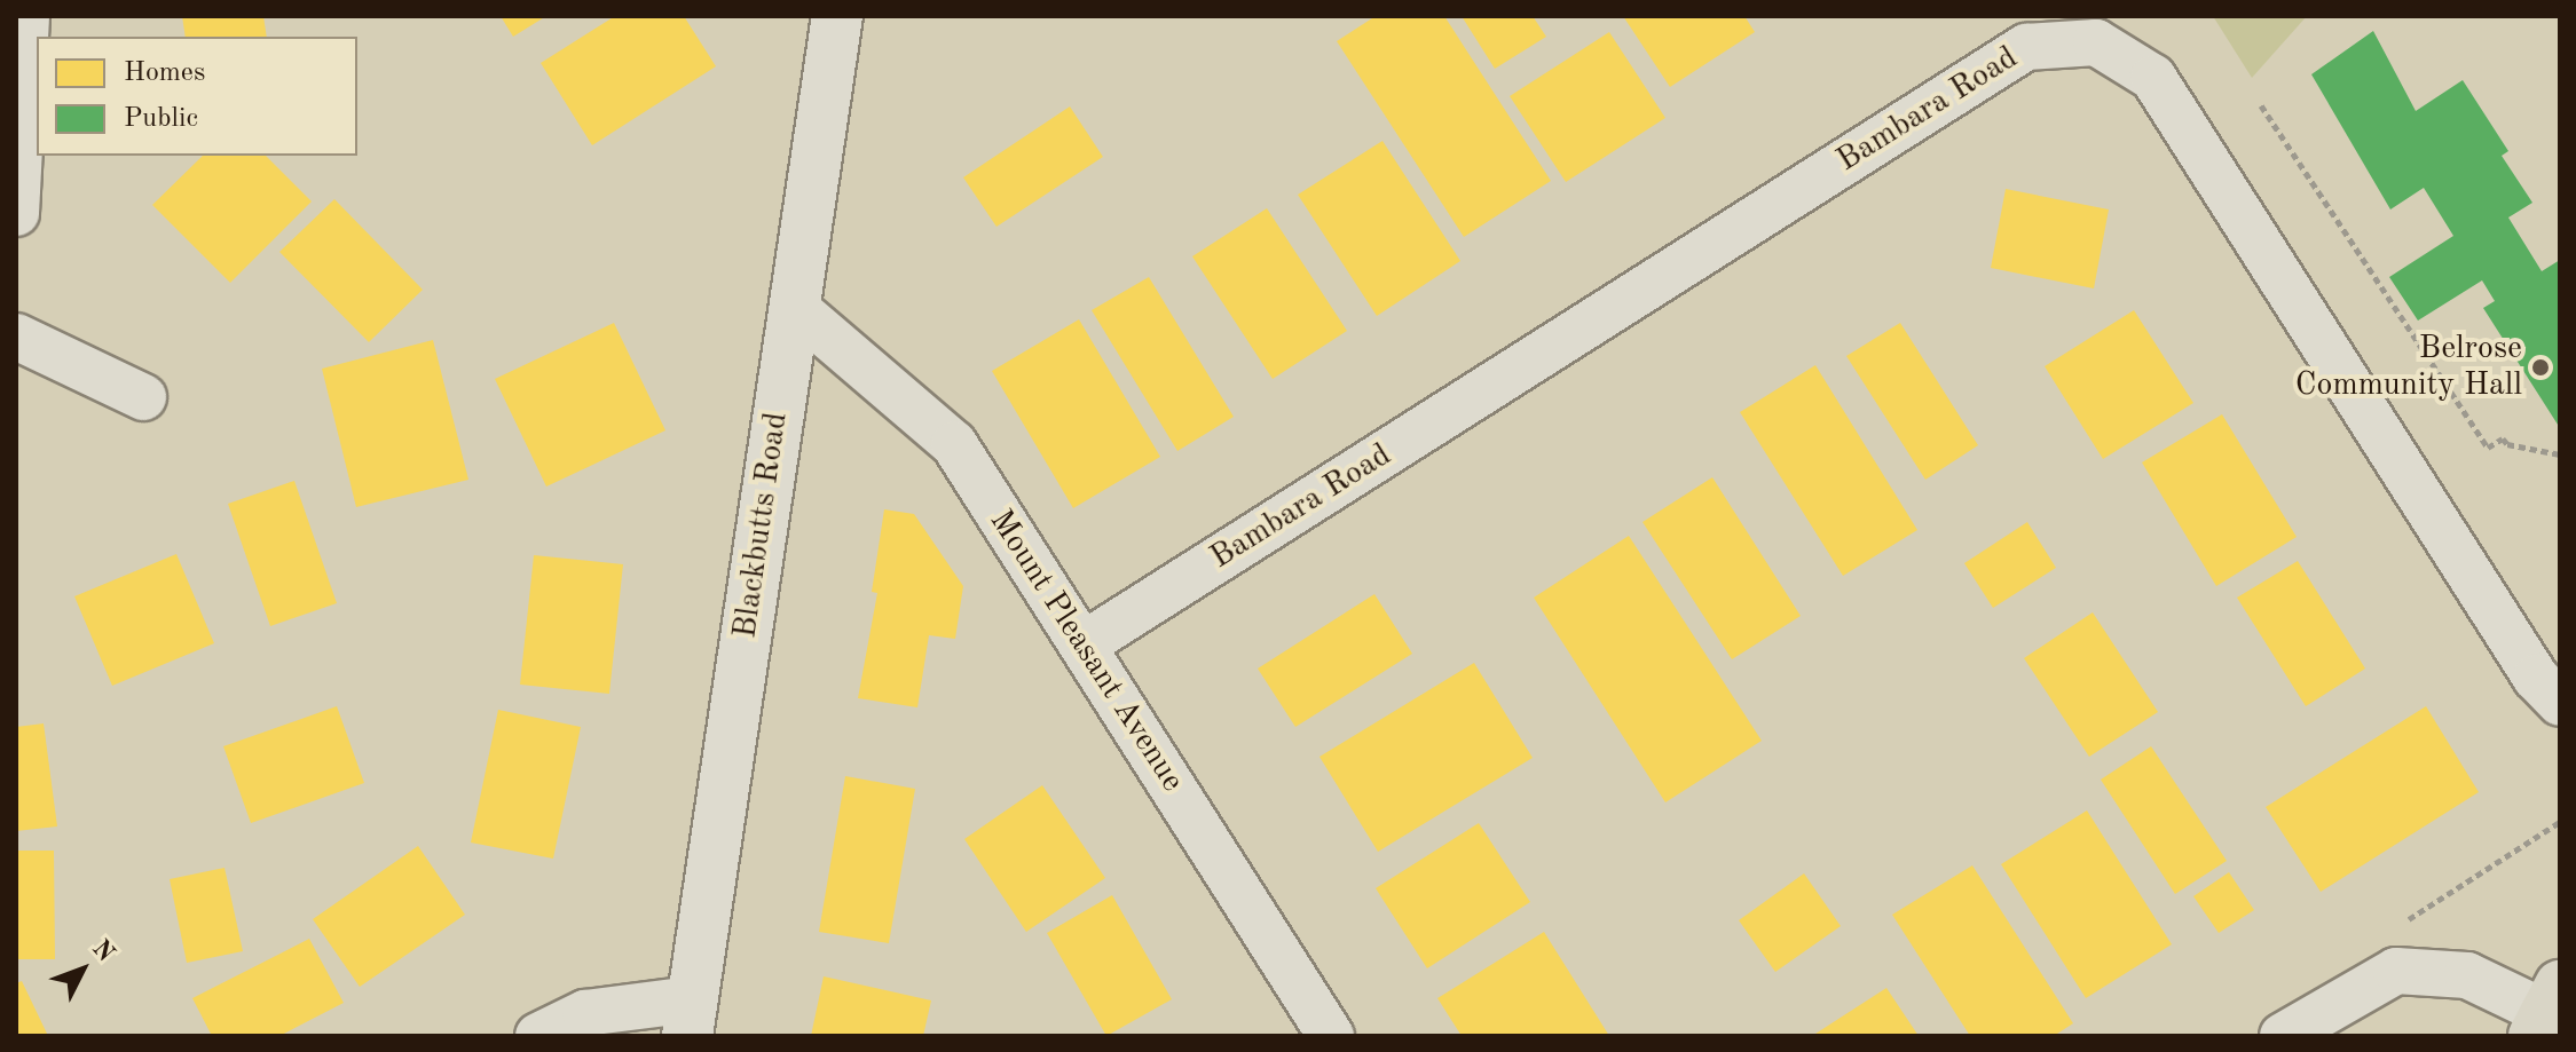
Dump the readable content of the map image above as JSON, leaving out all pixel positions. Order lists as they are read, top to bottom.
{
  "streets": {
    "street": ["Bambara Road", "Blackbutts Road", "Mount Pleasant Avenue"]
  },
  "crossings": [
    ["Bambara Road", "Mount Pleasant Avenue"],
    ["Blackbutts Road", "Mount Pleasant Avenue"]
  ],
  "places": ["Belrose Community Hall"],
  "legend": ["Homes", "Public"],
  "north": "top right"
}
